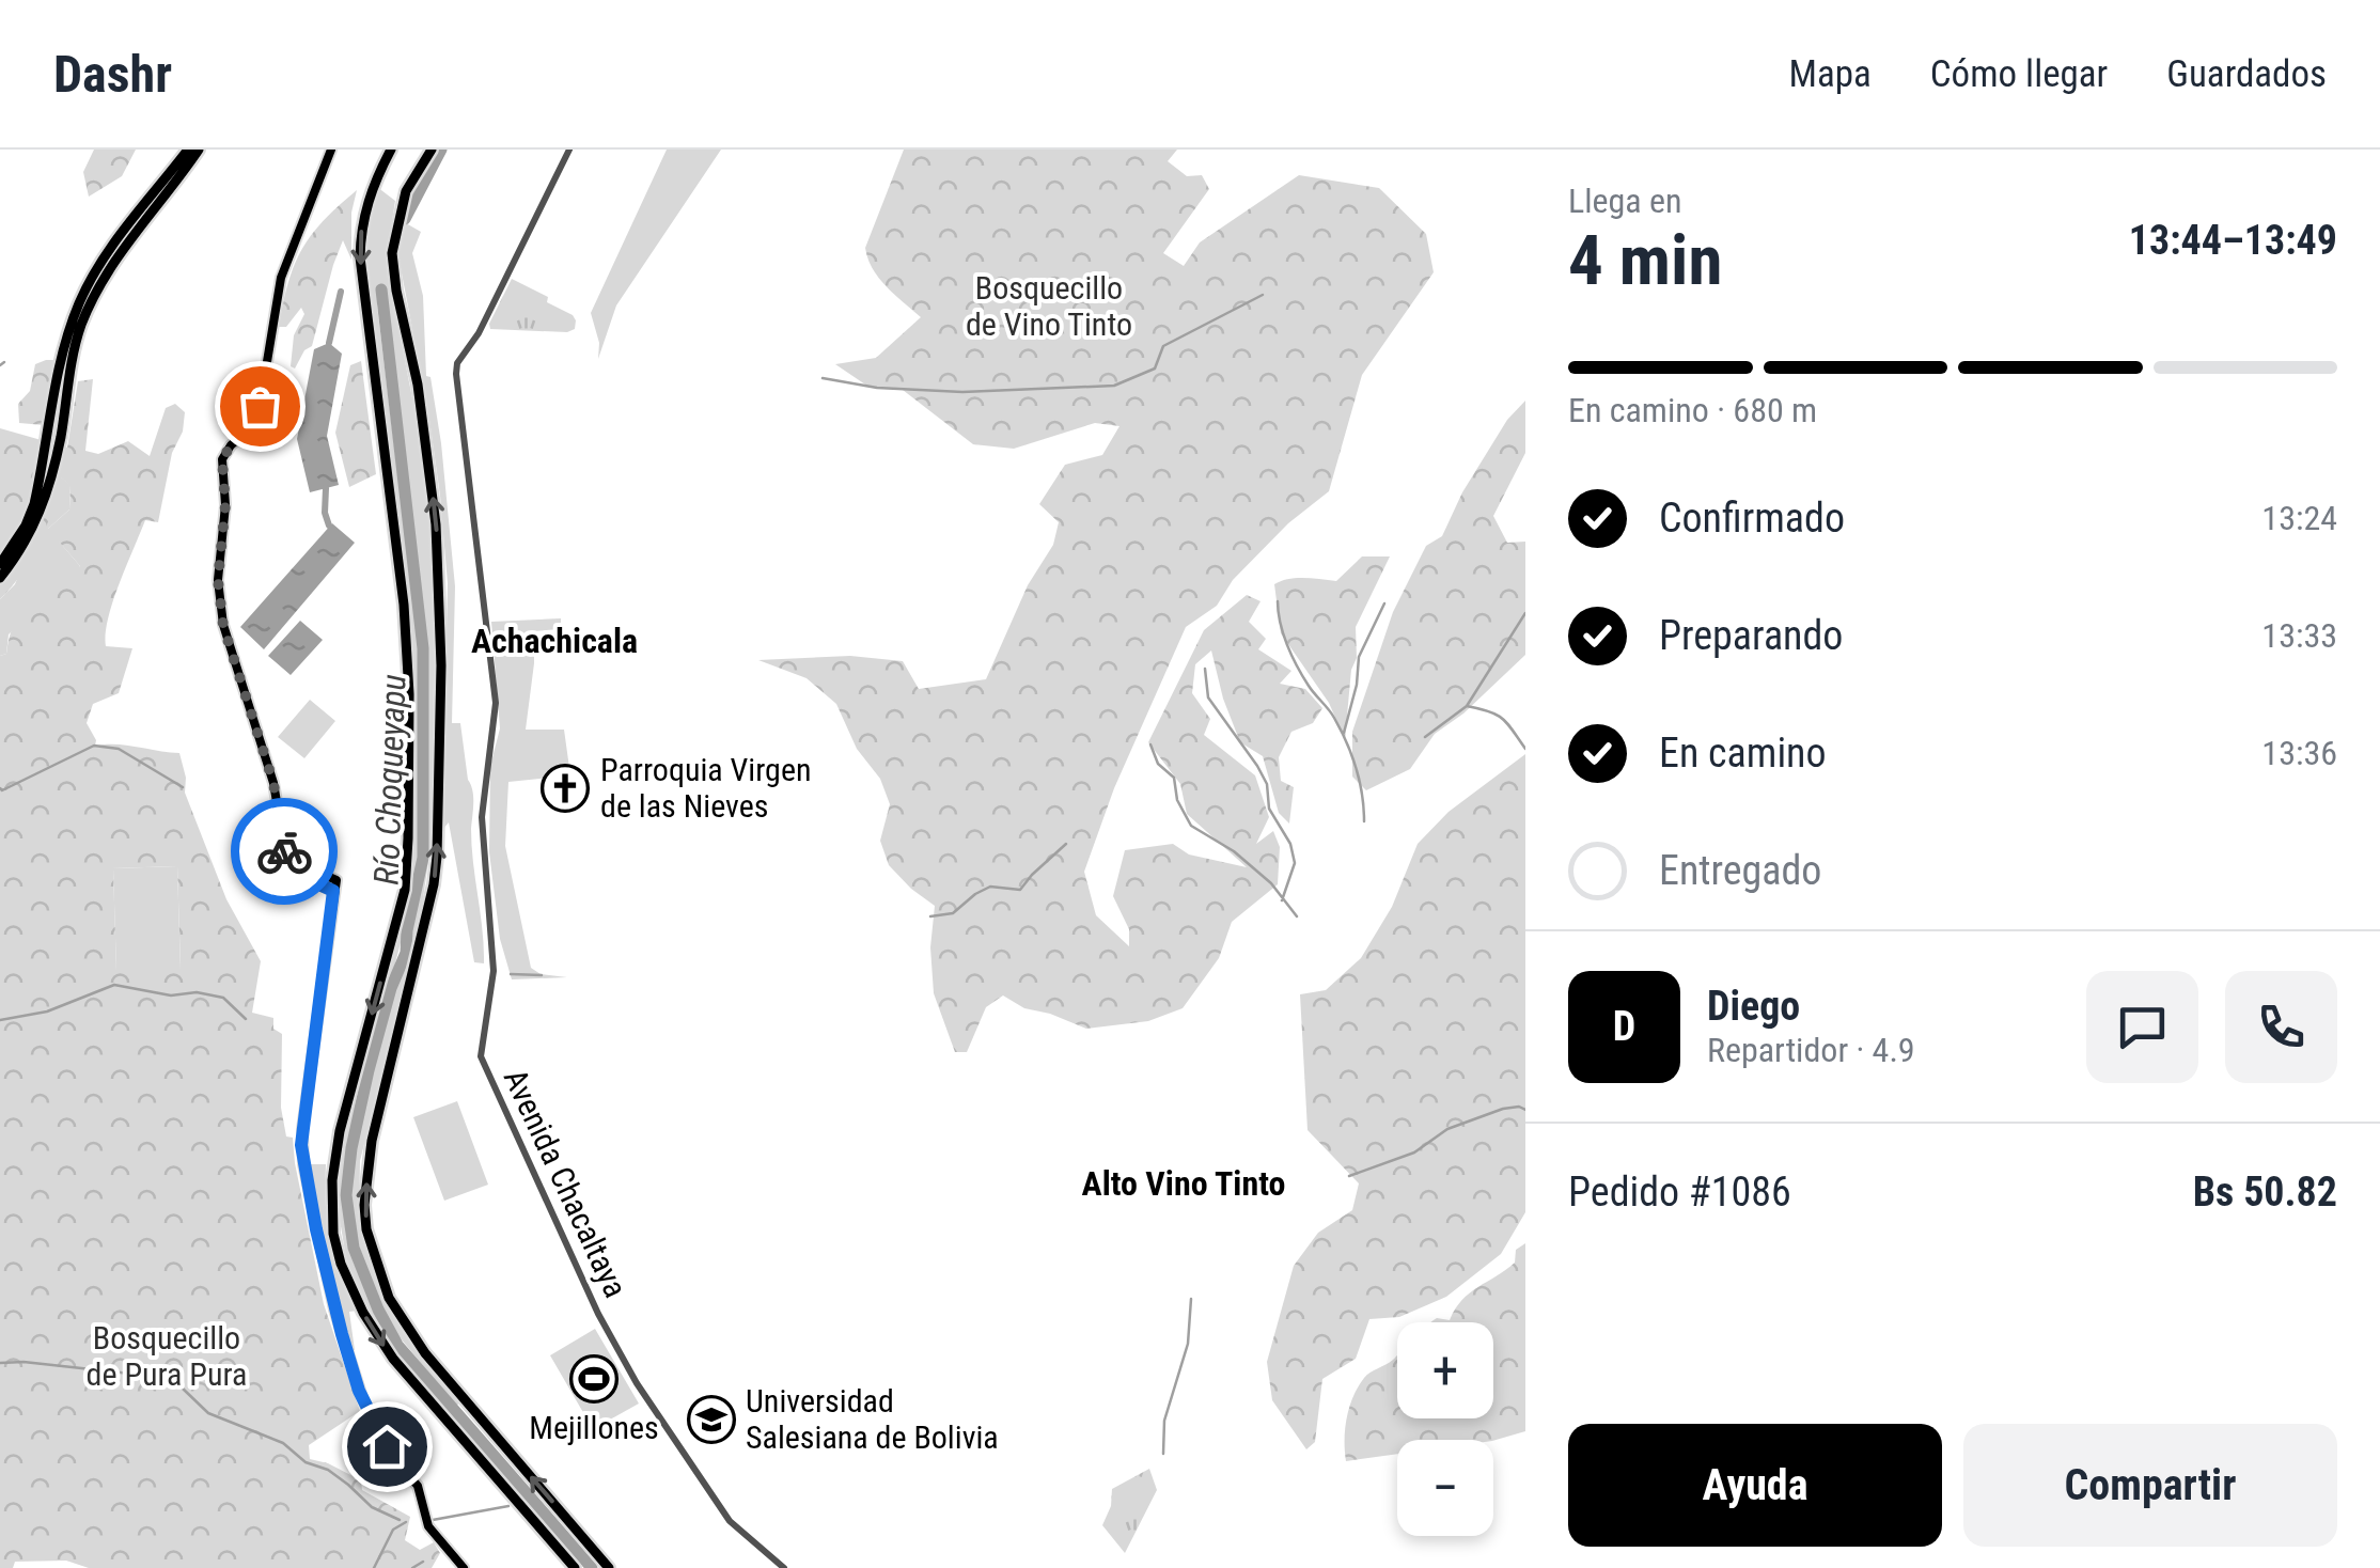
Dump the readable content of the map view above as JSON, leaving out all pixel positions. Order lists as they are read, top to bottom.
{
  "streets": {
    "street": ["Avenida Chacaltaya"]
  },
  "districts": ["Achachicala", "Alto Vino Tinto"],
  "water": ["Río Choqueyapu"],
  "parks": ["Bosquecillo de Vino Tinto", "Bosquecillo de Pura Pura"],
  "places": {
    "church": ["Parroquia Virgen de las Nieves"],
    "sports": ["Mejillones"],
    "school or university": ["Universidad Salesiana de Bolivia"]
  },
  "page": {
    "header": "Dashr",
    "nav": ["Mapa", "Cómo llegar", "Guardados"],
    "heading": ["4 min", "Llega en", "13:44–13:49"],
    "panel": [
      "Diego",
      "Repartidor · 4.9",
      "Pedido #1086",
      "Bs 50.82"
    ],
    "bar": "En camino · 680 m",
    "list": [
      ["Confirmado", "13:24"],
      ["Preparando", "13:33"],
      ["En camino", "13:36"],
      "Entregado"
    ],
    "round": "D",
    "map_buttons": ["+", "−"],
    "buttons": ["Ayuda", "Compartir"]
  }
}
